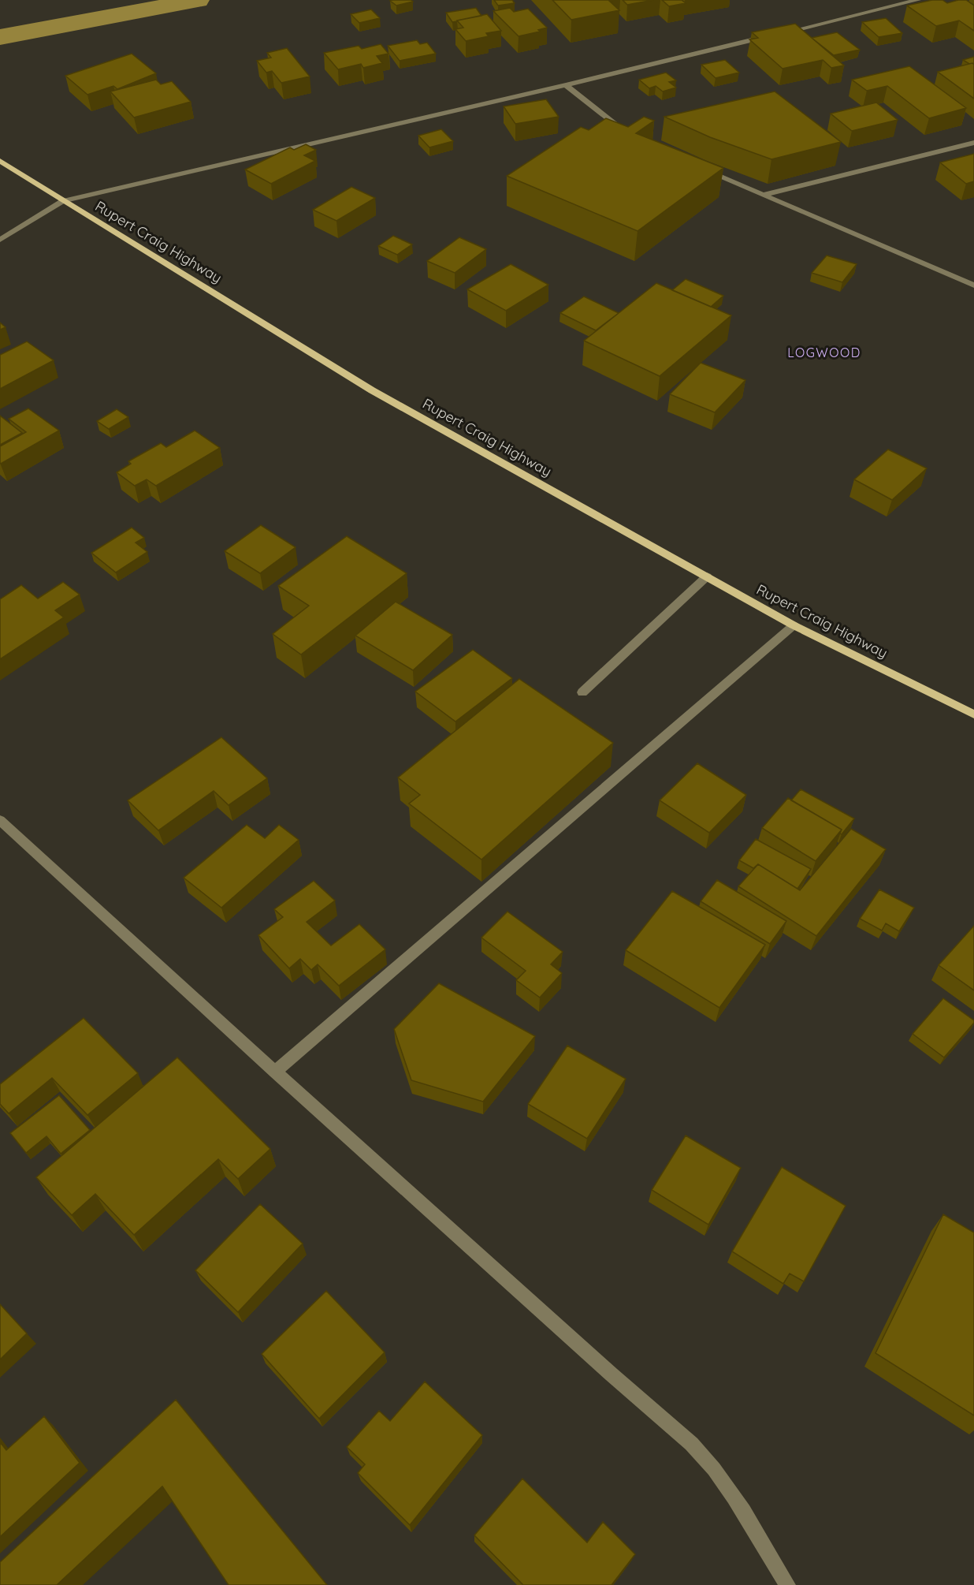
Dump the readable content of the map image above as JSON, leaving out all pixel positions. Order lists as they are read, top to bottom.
{
  "streets": {
    "main road": ["Rupert Craig Highway"]
  },
  "districts": ["LOGWOOD"]
}
